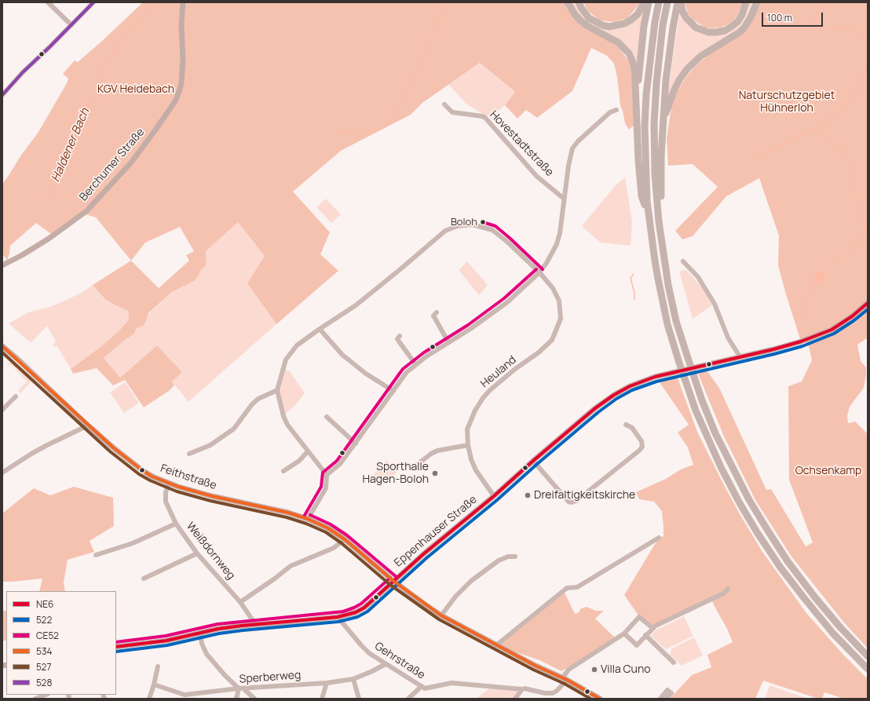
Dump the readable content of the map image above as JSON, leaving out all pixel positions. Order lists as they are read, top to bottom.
{
  "streets": {
    "main road": ["Berchumer Straße", "Feithstraße", "Eppenhauser Straße"],
    "street": [
      "Hovestadtstraße",
      "Heuland",
      "Weißdornweg",
      "Gehrstraße",
      "Sperberweg"
    ]
  },
  "crossings": [
    ["Heuland", "Eppenhauser Straße"],
    ["Feithstraße", "Eppenhauser Straße"],
    ["Feithstraße", "Weißdornweg"],
    ["Feithstraße", "Gehrstraße"],
    ["Eppenhauser Straße", "Weißdornweg"],
    ["Eppenhauser Straße", "Gehrstraße"],
    ["Gehrstraße", "Sperberweg"]
  ],
  "water": ["Haldener Bach"],
  "parks": ["KGV Heidebach", "Naturschutzgebiet Hühnerloh", "Ochsenkamp"],
  "places": [
    "Boloh",
    "Sporthalle Hagen-Boloh",
    "Dreifaltigkeitskirche",
    "Villa Cuno"
  ],
  "lines": [
    "transit line 528",
    "transit line CE52",
    "transit line NE6",
    "transit line 522",
    "transit line 534",
    "transit line 527"
  ],
  "legend": [
    "NE6",
    "522",
    "CE52",
    "534",
    "527",
    "528"
  ],
  "scale_bar": "100 m"
}
